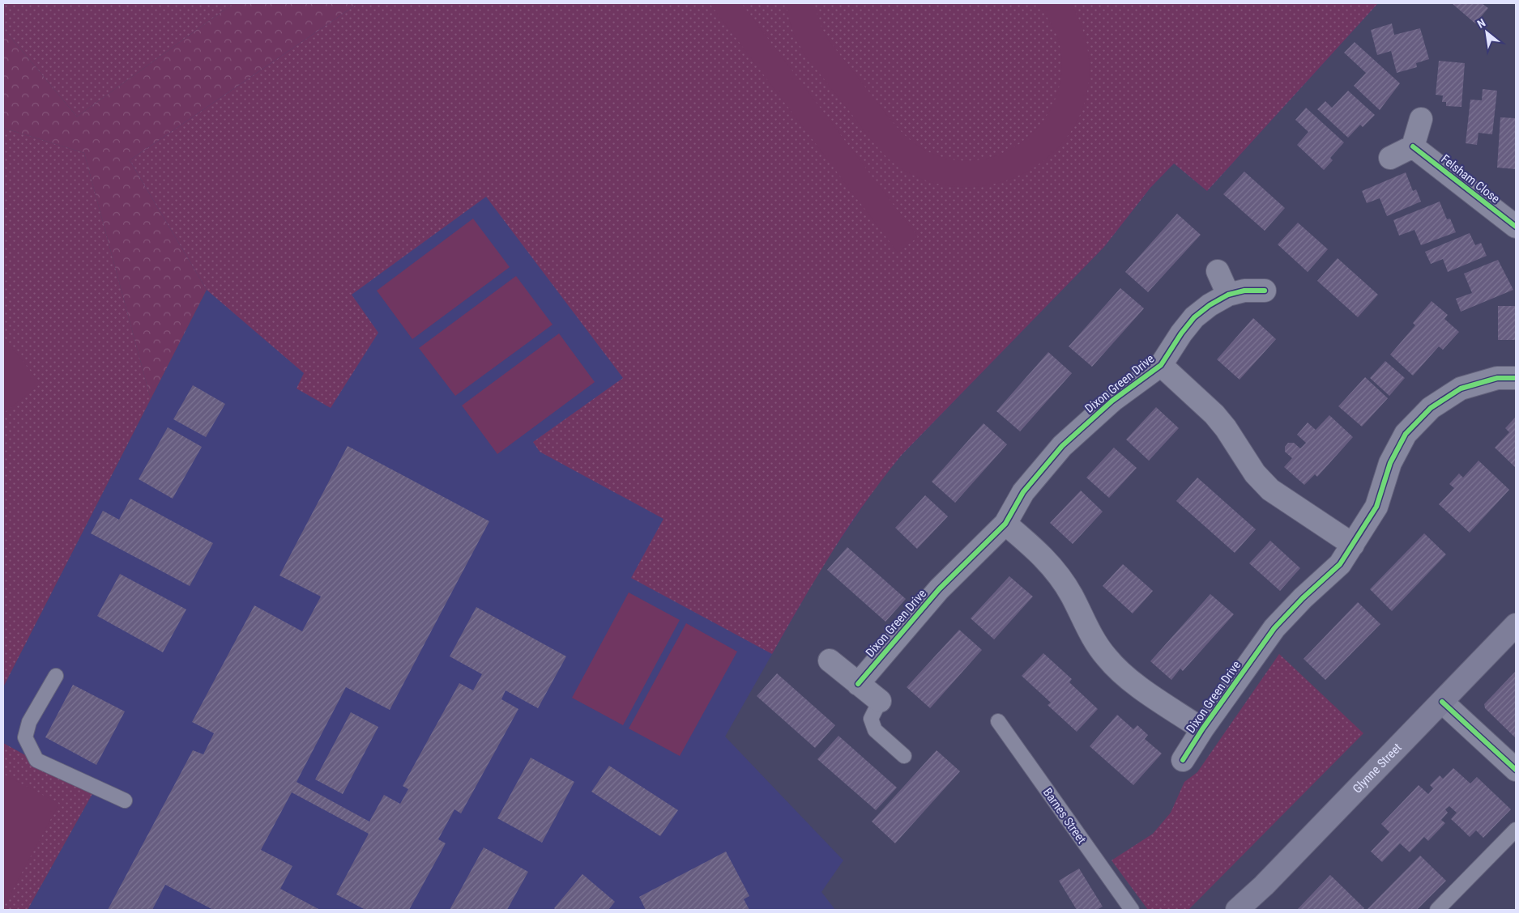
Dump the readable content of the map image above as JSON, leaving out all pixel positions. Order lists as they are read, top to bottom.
{
  "streets": {
    "main road": ["Glynne Street"],
    "street": ["Felsham Close", "Dixon Green Drive"],
    "lane": ["Barnes Street"]
  },
  "north": "top left"
}
